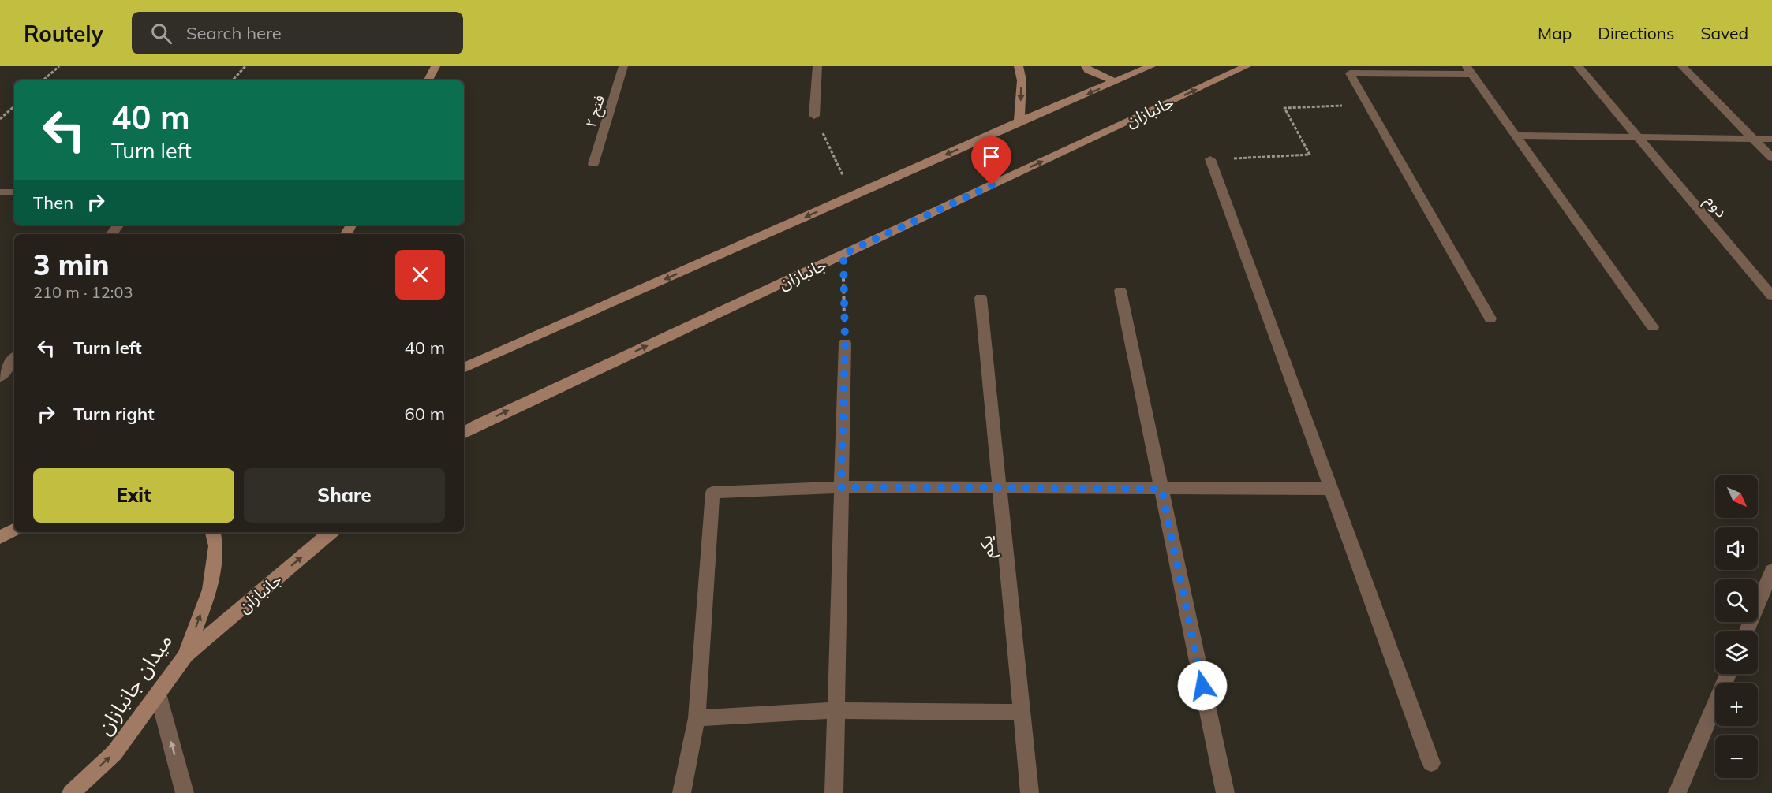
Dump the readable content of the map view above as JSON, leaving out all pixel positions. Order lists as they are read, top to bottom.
{
  "streets": {
    "street": [
      "فتح ۲",
      "جانبازان",
      "دوم",
      "یکم",
      "میدان جانبازان"
    ]
  },
  "crossings": [
    ["جانبازان", "میدان جانبازان"]
  ],
  "one_way": ["میدان جانبازان"],
  "north": "bottom right",
  "page": {
    "header": "Routely",
    "search": "Search here",
    "nav": ["Map", "Directions", "Saved"],
    "turn": ["40 m", "Turn left"],
    "then": "Then",
    "heading": ["3 min", "210 m · 12:03"],
    "list": [
      {
        "name": "Turn left",
        "value": "40 m"
      },
      {
        "name": "Turn right",
        "value": "60 m"
      }
    ],
    "buttons": ["Exit", "Share"],
    "map_buttons": ["+", "−"]
  }
}
